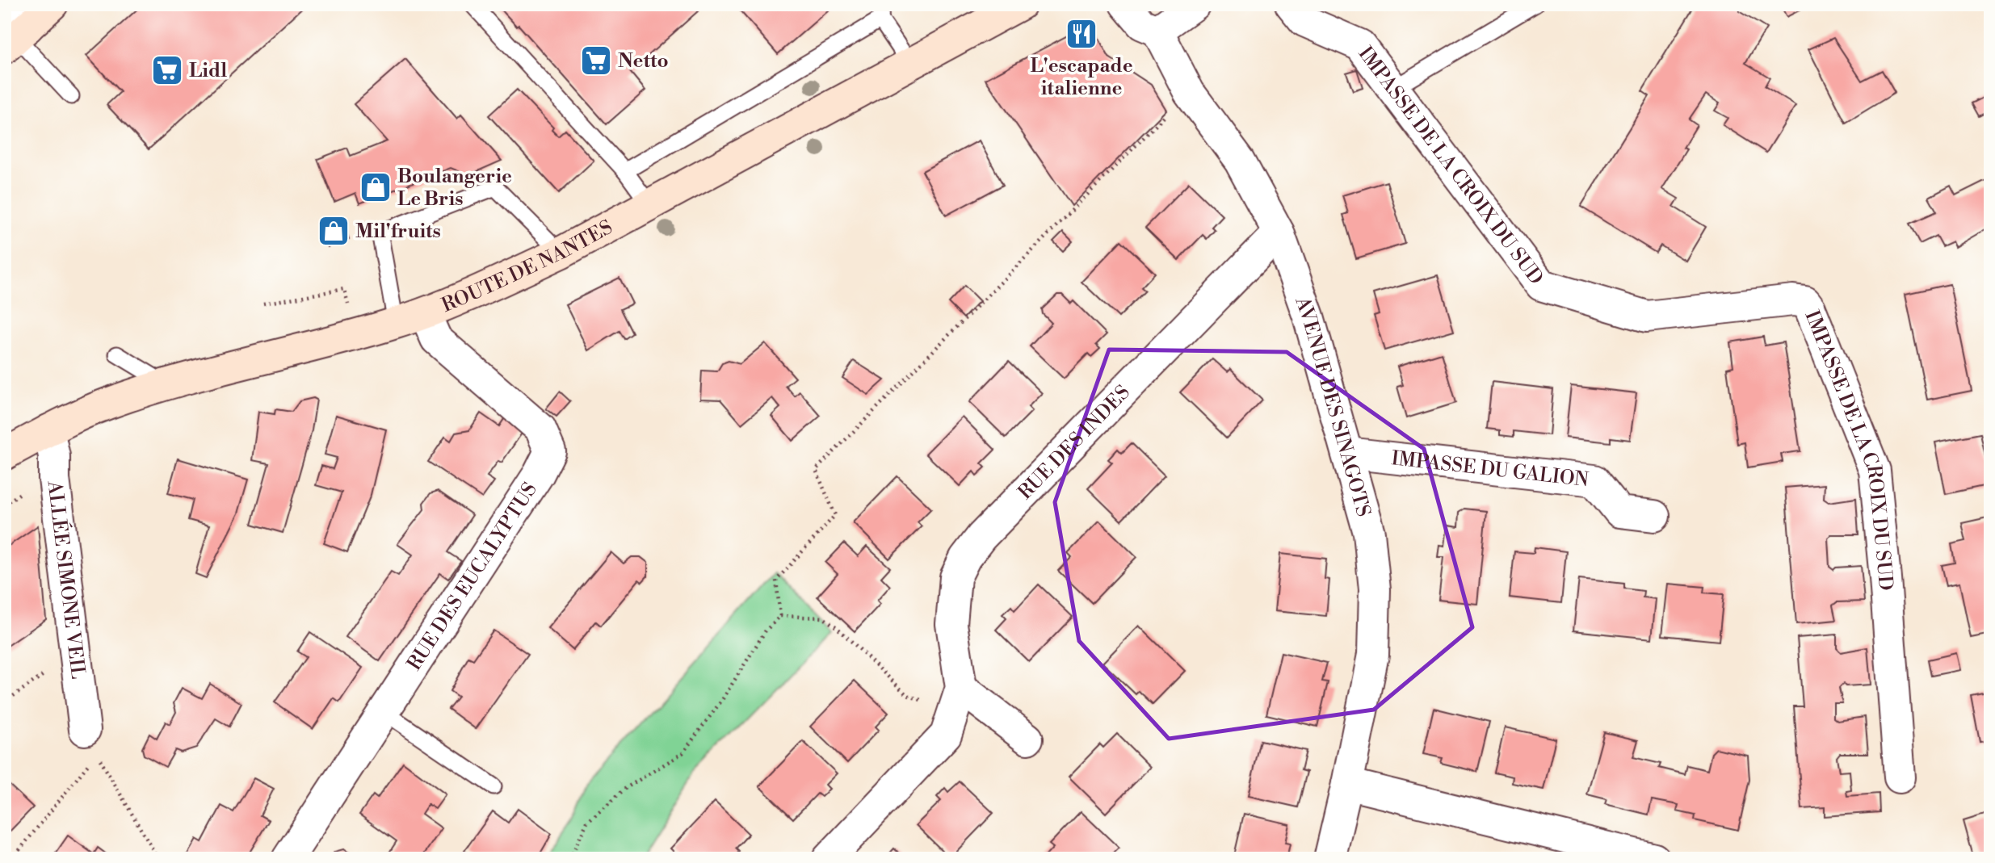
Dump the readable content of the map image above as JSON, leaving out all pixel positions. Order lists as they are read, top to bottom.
{
  "streets": {
    "main road": ["ROUTE DE NANTES"],
    "street": [
      "IMPASSE DE LA CROIX DU SUD",
      "AVENUE DES SINAGOTS",
      "RUE DES INDES",
      "IMPASSE DU GALION",
      "RUE DES EUCALYPTUS",
      "ALLÉE SIMONE VEIL"
    ]
  },
  "crossings": [
    ["ROUTE DE NANTES", "RUE DES EUCALYPTUS"],
    ["ROUTE DE NANTES", "ALLÉE SIMONE VEIL"],
    ["AVENUE DES SINAGOTS", "RUE DES INDES"],
    ["AVENUE DES SINAGOTS", "IMPASSE DU GALION"]
  ],
  "places": {
    "restaurant": ["L'escapade italienne"],
    "supermarket": ["Netto", "Lidl"],
    "shop": ["Boulangerie Le Bris", "Mil'fruits"]
  }
}
